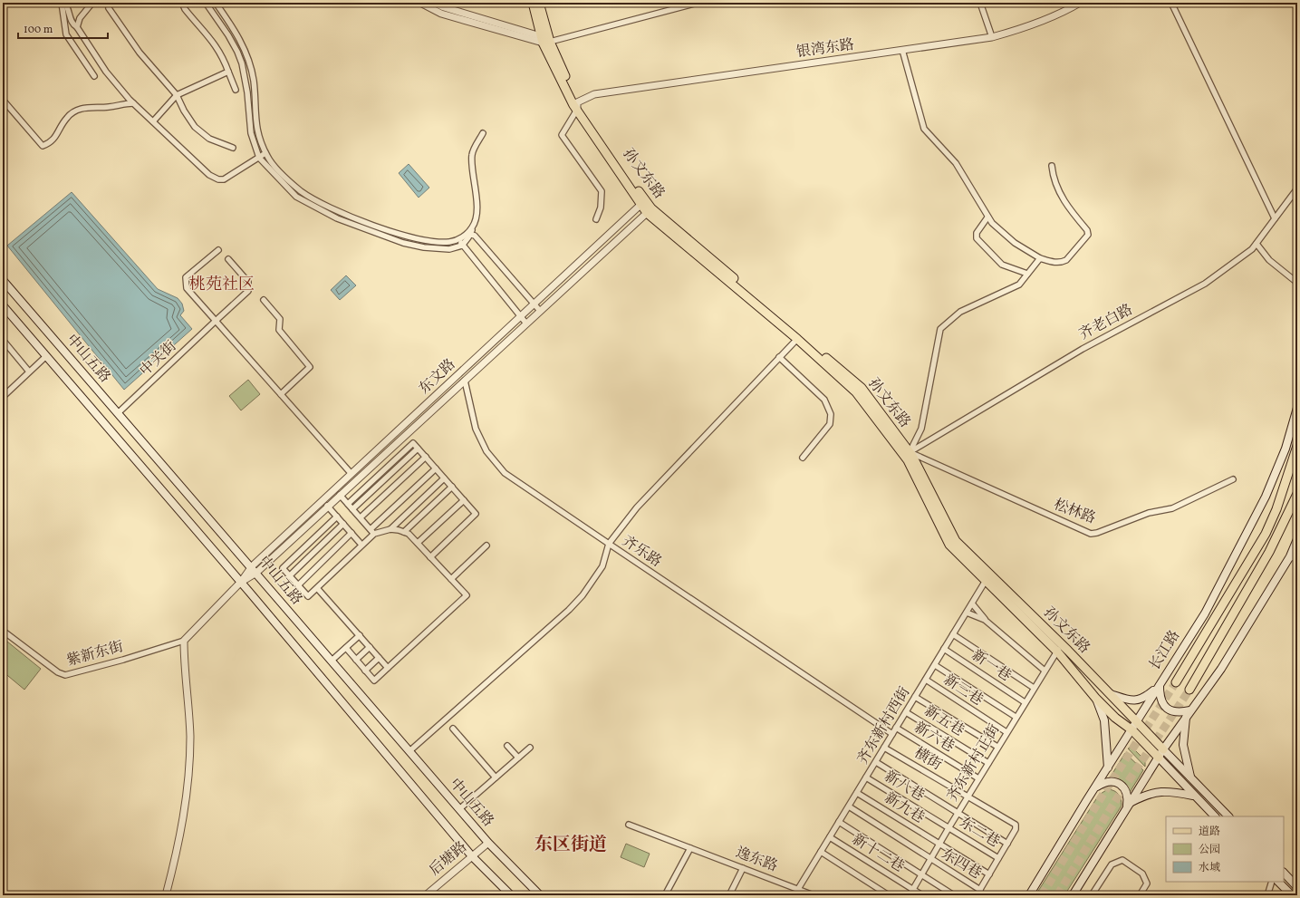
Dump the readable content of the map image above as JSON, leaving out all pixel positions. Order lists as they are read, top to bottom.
{
  "streets": {
    "main road": ["孙文东路", "中山五路", "长江路"],
    "street": [
      "银湾东路",
      "齐老白路",
      "中关街",
      "东文路",
      "松林路",
      "齐乐路",
      "紫新东街",
      "新一巷",
      "新三巷",
      "新五巷",
      "齐东新村西街",
      "新六巷",
      "横街",
      "齐东新村正街",
      "新八巷",
      "新九巷",
      "东二巷",
      "新十二巷",
      "后塘路",
      "逸东路",
      "东四巷"
    ]
  },
  "crossings": [
    ["银湾东路", "孙文东路"],
    ["孙文东路", "齐老白路"],
    ["孙文东路", "东文路"],
    ["孙文东路", "松林路"],
    ["孙文东路", "齐乐路"],
    ["孙文东路", "长江路"],
    ["孙文东路", "齐东新村西街"],
    ["孙文东路", "齐东新村正街"],
    ["齐老白路", "松林路"],
    ["中山五路", "中关街"],
    ["中山五路", "东文路"],
    ["中山五路", "后塘路"],
    ["齐乐路", "齐东新村西街"],
    ["新一巷", "齐东新村西街"],
    ["新一巷", "齐东新村正街"],
    ["新三巷", "齐东新村西街"],
    ["新三巷", "齐东新村正街"],
    ["新五巷", "齐东新村西街"],
    ["新五巷", "齐东新村正街"],
    ["齐东新村西街", "新六巷"],
    ["齐东新村西街", "横街"],
    ["齐东新村西街", "新八巷"],
    ["齐东新村西街", "新九巷"],
    ["齐东新村西街", "新十二巷"],
    ["齐东新村西街", "逸东路"],
    ["齐东新村西街", "东四巷"],
    ["新六巷", "齐东新村正街"],
    ["横街", "齐东新村正街"],
    ["齐东新村正街", "新八巷"],
    ["齐东新村正街", "新九巷"],
    ["齐东新村正街", "东二巷"],
    ["齐东新村正街", "新十二巷"],
    ["齐东新村正街", "东四巷"],
    ["新八巷", "东二巷"]
  ],
  "districts": ["桃苑社区", "东区街道"],
  "legend": ["道路", "公园", "水域"],
  "scale_bar": "100 m"
}
